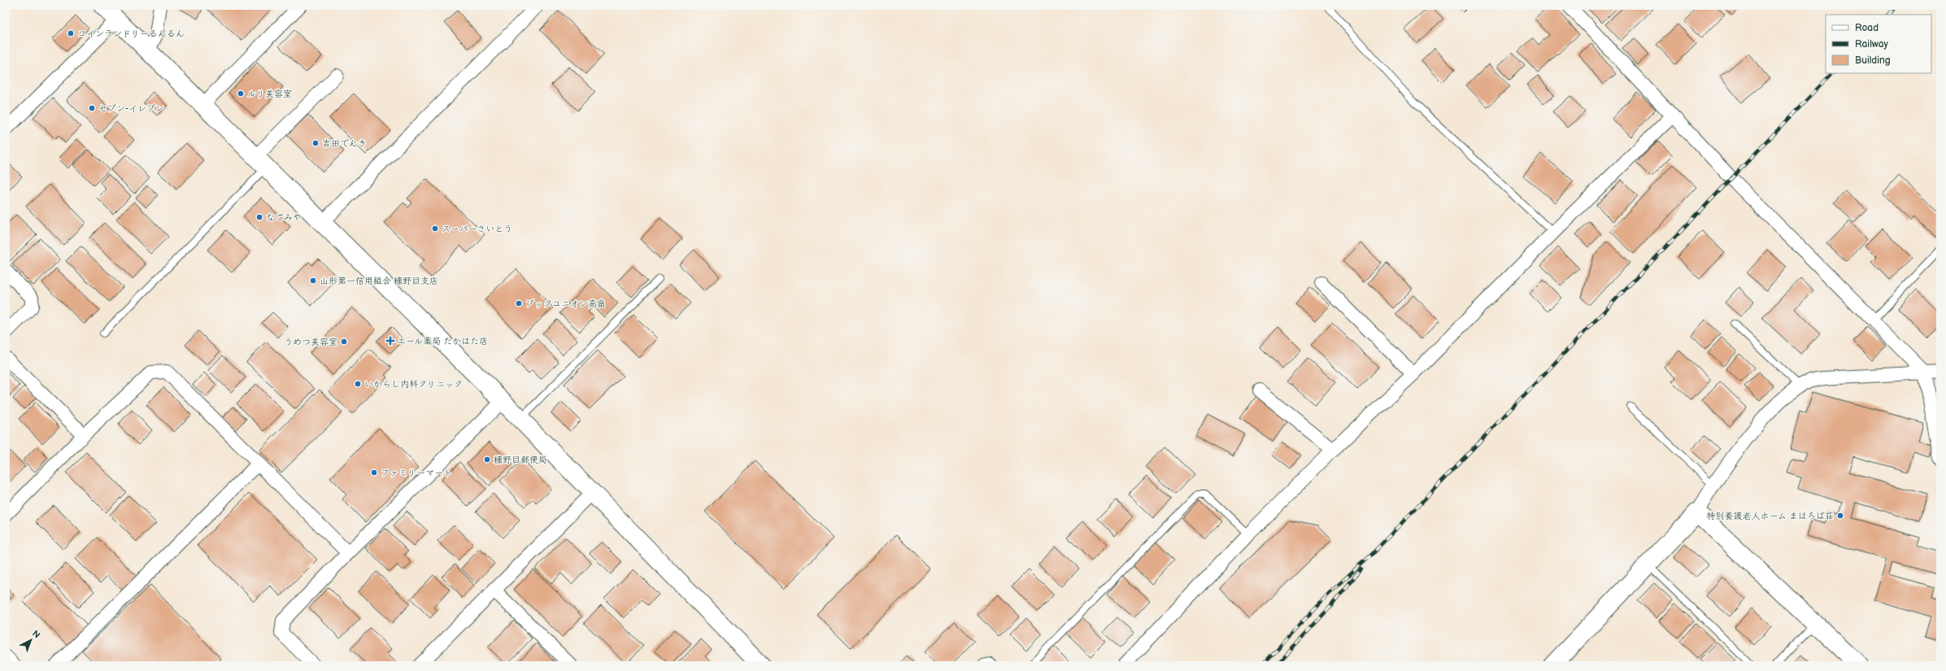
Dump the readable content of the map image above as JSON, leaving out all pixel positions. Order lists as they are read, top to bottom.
{
  "places": {
    "other": [
      "コインランドリーるんるん",
      "ルリ美容室",
      "セブン-イレブン",
      "吉田でんき",
      "なごみや",
      "スーパーさいとう",
      "山形第一信用組合 糠野目支店",
      "ブックユニオン高畠",
      "うめつ美容室",
      "いからし内科クリニック",
      "糠野目郵便局",
      "ファミリーマート",
      "特別養護老人ホーム まほろば荘"
    ],
    "health": ["エール薬局 たかはた店"]
  },
  "legend": ["Road", "Railway", "Building"],
  "north": "top right"
}
